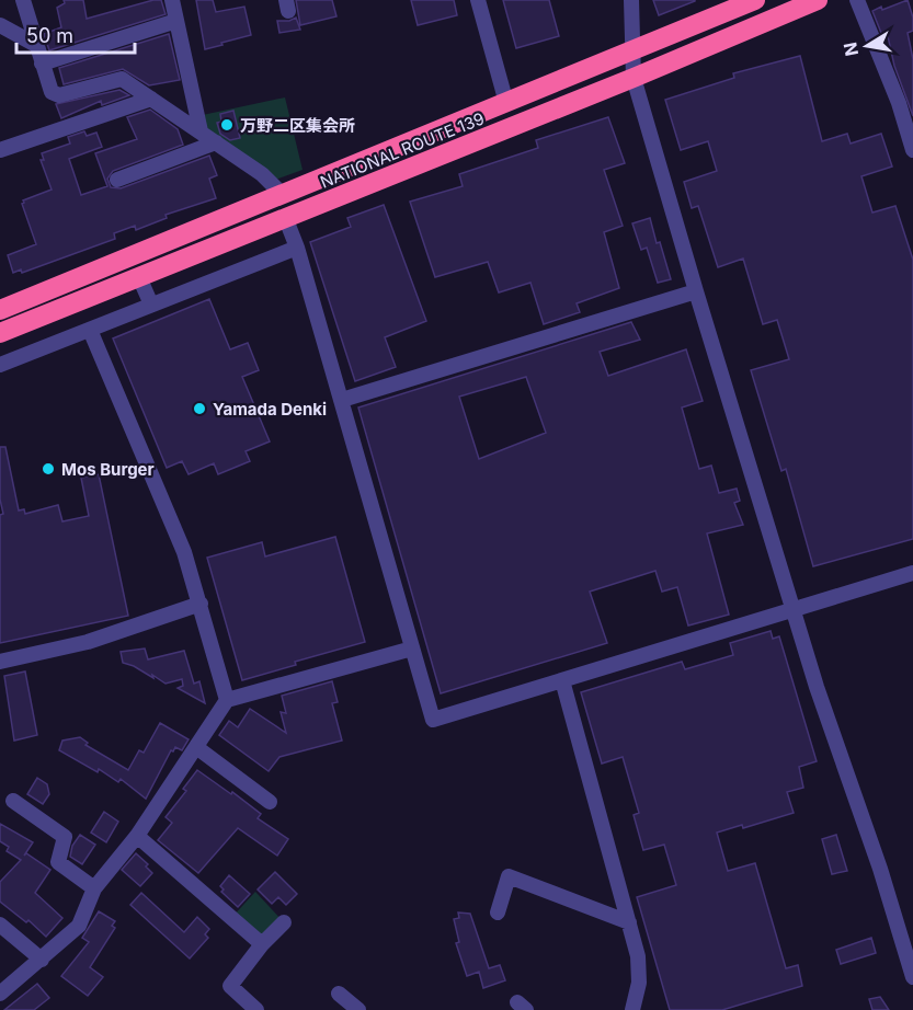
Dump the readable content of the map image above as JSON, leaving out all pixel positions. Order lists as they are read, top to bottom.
{
  "streets": {
    "highway": ["NATIONAL ROUTE 139"]
  },
  "places": ["万野二区集会所", "Yamada Denki", "Mos Burger"],
  "scale_bar": "50 m",
  "north": "left"
}
